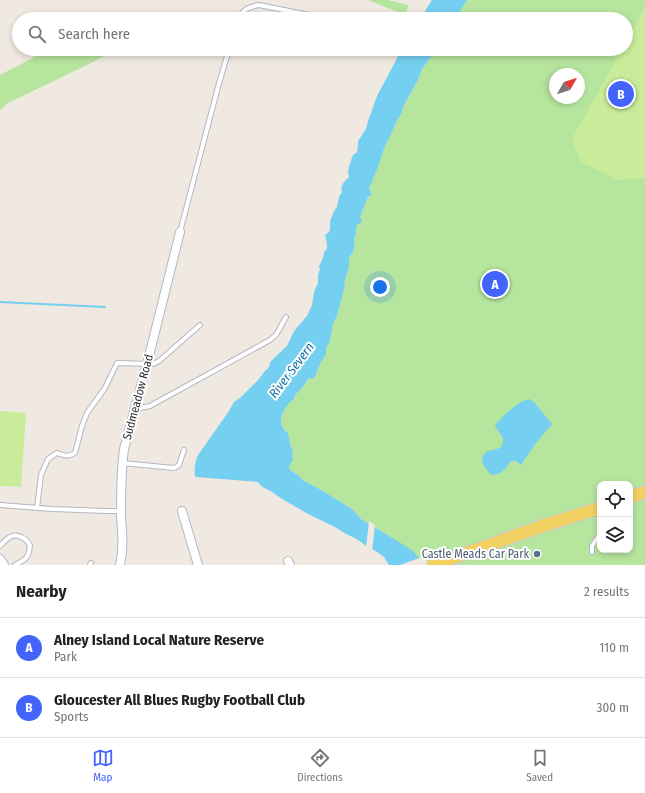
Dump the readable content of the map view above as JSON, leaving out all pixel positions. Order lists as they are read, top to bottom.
{
  "streets": {
    "street": ["Sudmeadow Road"]
  },
  "water": ["River Severn"],
  "places": ["Castle Meads Car Park"],
  "north": "top right",
  "page": {
    "search": "Search here",
    "pins": ["B", "A"],
    "heading": ["Nearby", "2 results"],
    "list": [
      {
        "mark": "A",
        "name": "Alney Island Local Nature Reserve",
        "note": "Park",
        "value": "110 m"
      },
      {
        "mark": "B",
        "name": "Gloucester All Blues Rugby Football Club",
        "note": "Sports",
        "value": "300 m"
      }
    ],
    "nav": ["Map", "Directions", "Saved"]
  }
}
